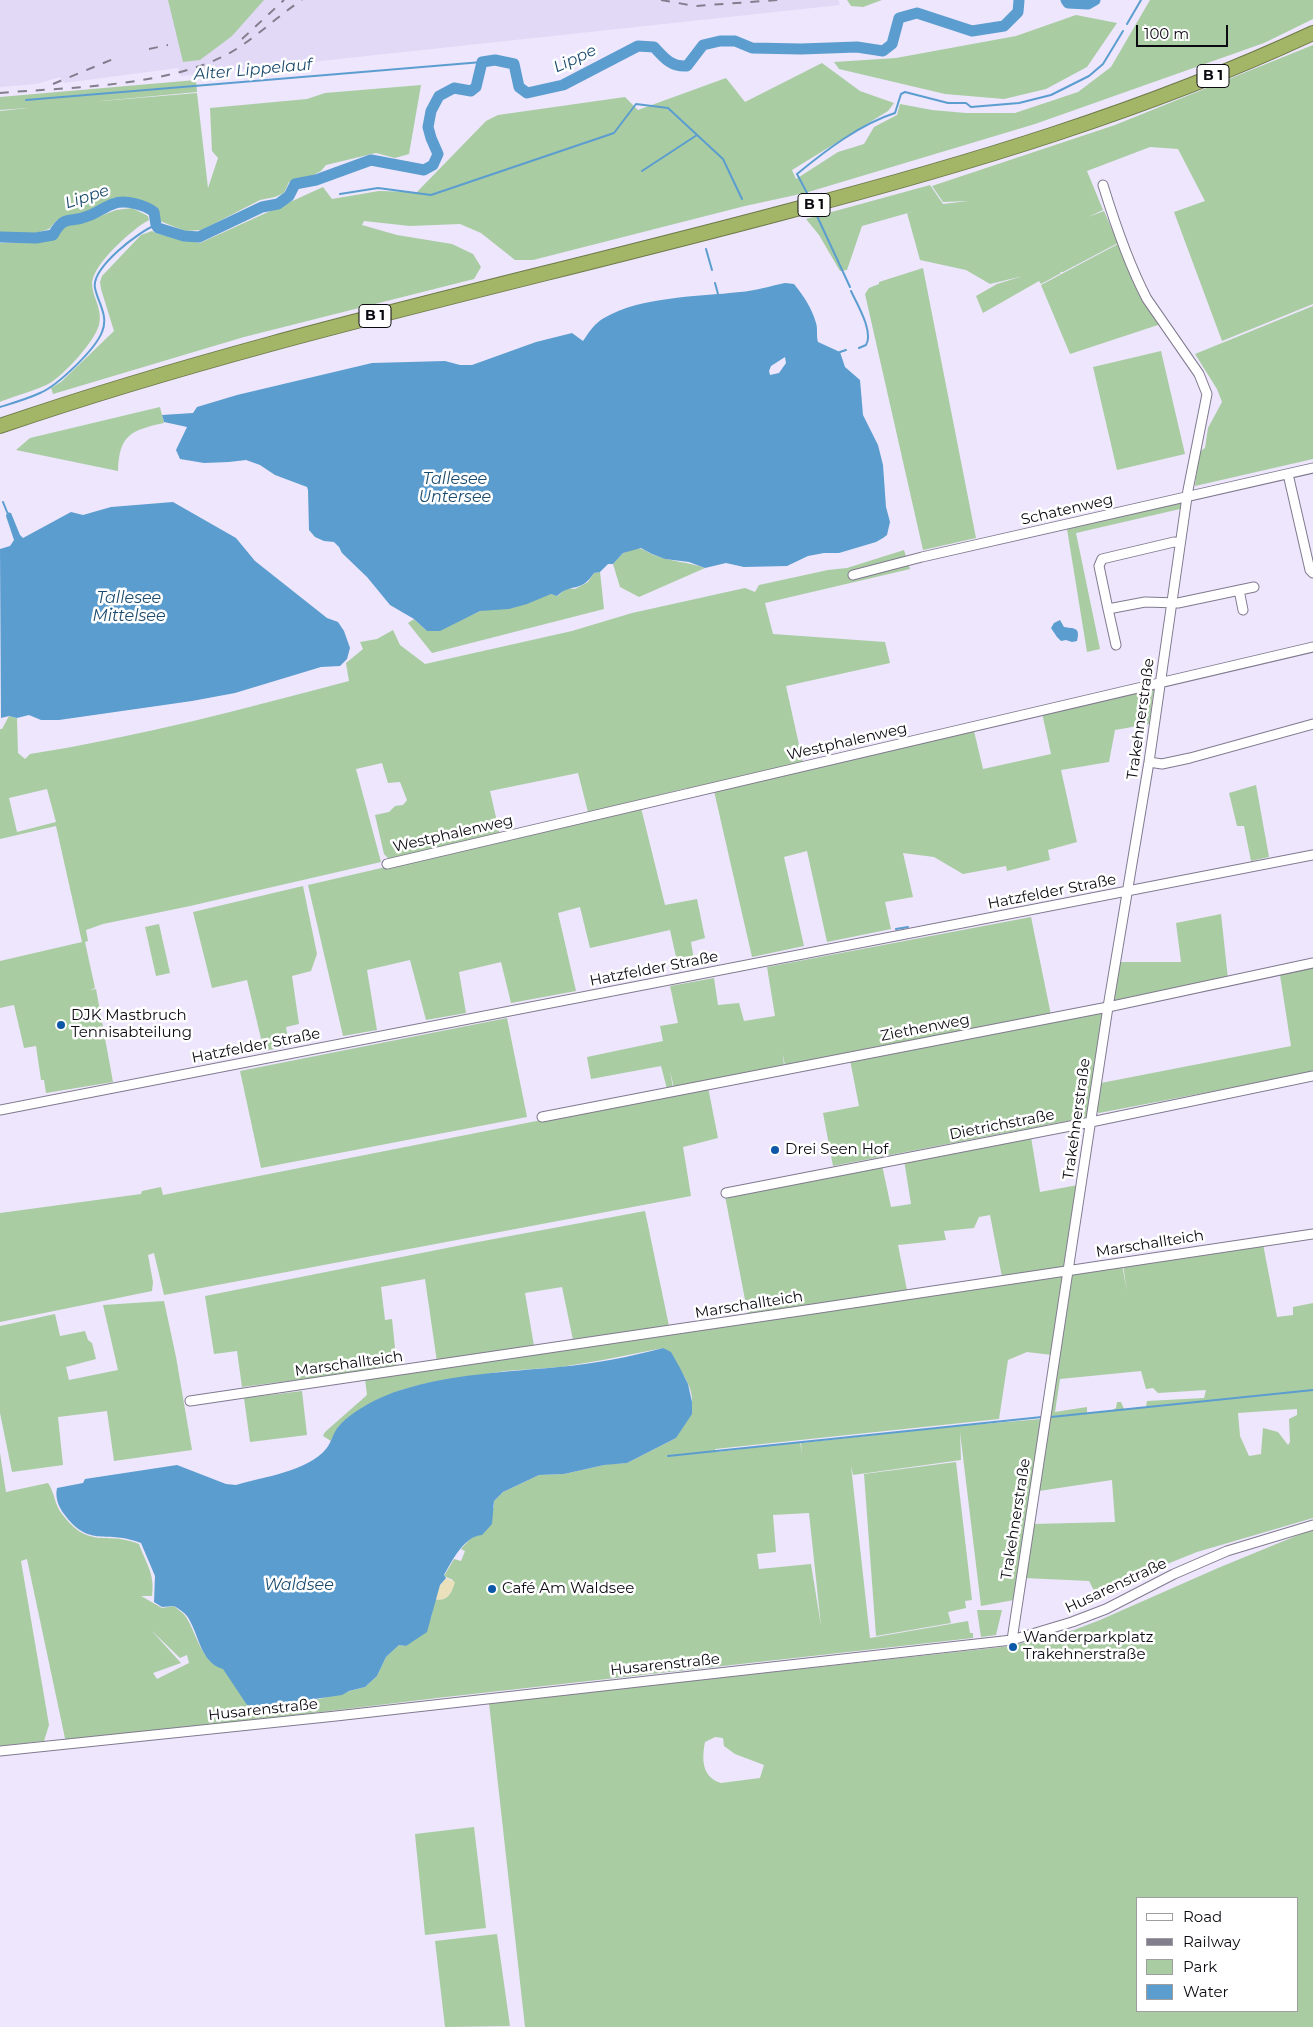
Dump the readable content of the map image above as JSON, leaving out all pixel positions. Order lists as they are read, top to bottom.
{
  "streets": {
    "highway": ["B 1"],
    "street": [
      "Schatenweg",
      "Trakehnerstraße",
      "Westphalenweg",
      "Hatzfelder Straße",
      "Ziethenweg",
      "Dietrichstraße",
      "Marschallteich",
      "Husarenstraße"
    ]
  },
  "crossings": [
    ["Schatenweg", "Trakehnerstraße"],
    ["Trakehnerstraße", "Westphalenweg"],
    ["Trakehnerstraße", "Hatzfelder Straße"],
    ["Trakehnerstraße", "Ziethenweg"],
    ["Trakehnerstraße", "Dietrichstraße"],
    ["Trakehnerstraße", "Marschallteich"],
    ["Trakehnerstraße", "Husarenstraße"]
  ],
  "water": [
    "Lippe",
    "Alter Lippelauf",
    "Tallesee Untersee",
    "Tallesee Mittelsee",
    "Waldsee"
  ],
  "places": [
    "DJK Mastbruch Tennisabteilung",
    "Drei Seen Hof",
    "Café Am Waldsee",
    "Wanderparkplatz Trakehnerstraße"
  ],
  "legend": [
    "Road",
    "Railway",
    "Park",
    "Water"
  ],
  "scale_bar": "100 m"
}
